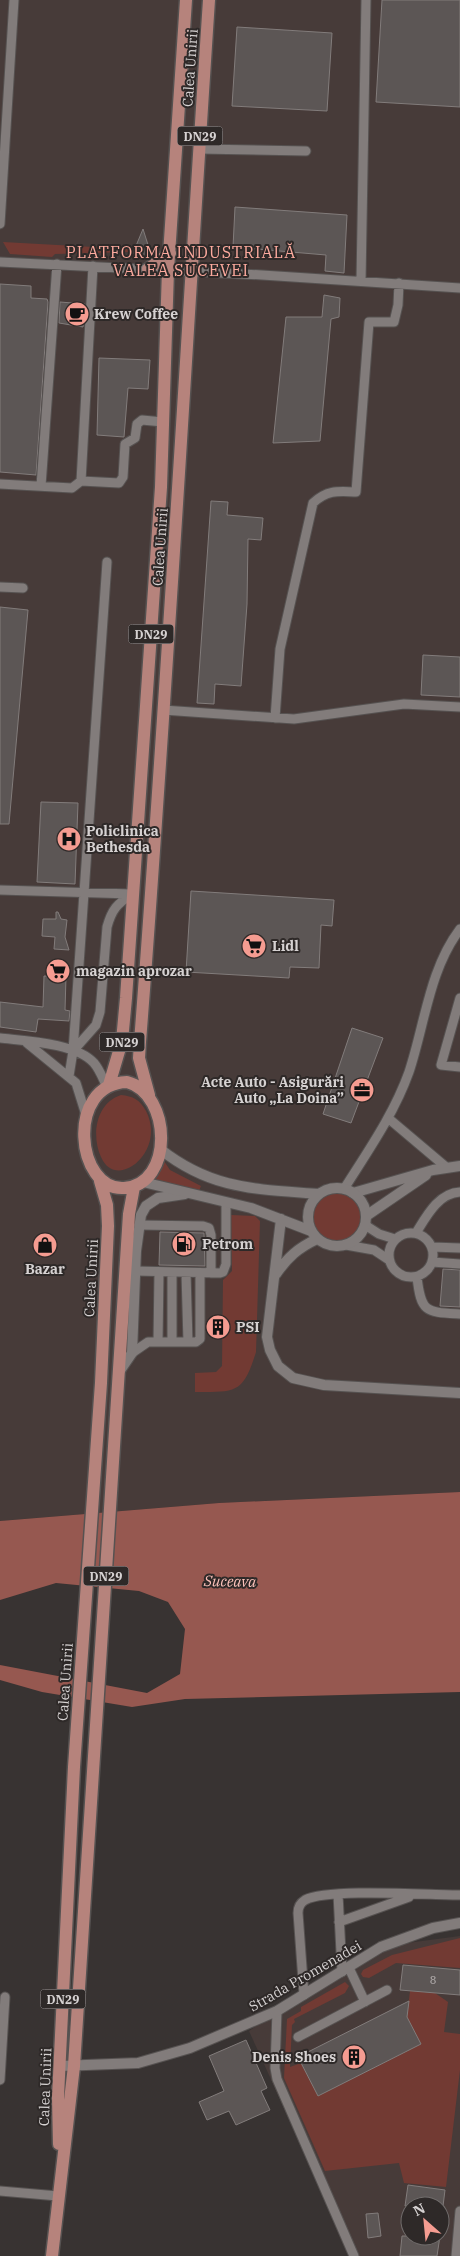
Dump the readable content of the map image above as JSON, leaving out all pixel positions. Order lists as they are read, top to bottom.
{
  "streets": {
    "main road": ["Calea Unirii", "DN29"],
    "street": ["Strada Promenadei"]
  },
  "crossings": [
    ["Calea Unirii", "DN29"],
    ["Calea Unirii", "Strada Promenadei"]
  ],
  "districts": ["PLATFORMA INDUSTRIALĂ VALEA SUCEVEI"],
  "water": ["Suceava"],
  "places": {
    "cafe": ["Krew Coffee"],
    "hospital": ["Policlinica Bethesda"],
    "supermarket": ["Lidl", "magazin aprozar"],
    "office": ["Acte Auto - Asigurări Auto „La Doina”"],
    "fuel station": ["Petrom"],
    "shop": ["Bazar"],
    "building": ["PSI", "Denis Shoes"]
  },
  "house_numbers": ["8"],
  "north": "top left"
}
